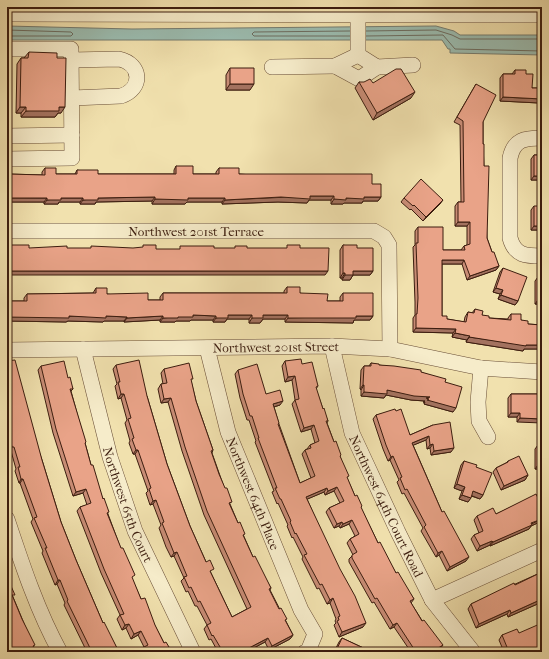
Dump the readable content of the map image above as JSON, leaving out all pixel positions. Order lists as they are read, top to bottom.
{
  "streets": {
    "street": [
      "Northwest 201st Terrace",
      "Northwest 201st Street",
      "Northwest 64th Place",
      "Northwest 65th Court",
      "Northwest 64th Court Road"
    ]
  },
  "crossings": [
    ["Northwest 201st Terrace", "Northwest 201st Street"],
    ["Northwest 201st Street", "Northwest 64th Place"],
    ["Northwest 201st Street", "Northwest 65th Court"],
    ["Northwest 201st Street", "Northwest 64th Court Road"]
  ]
}
